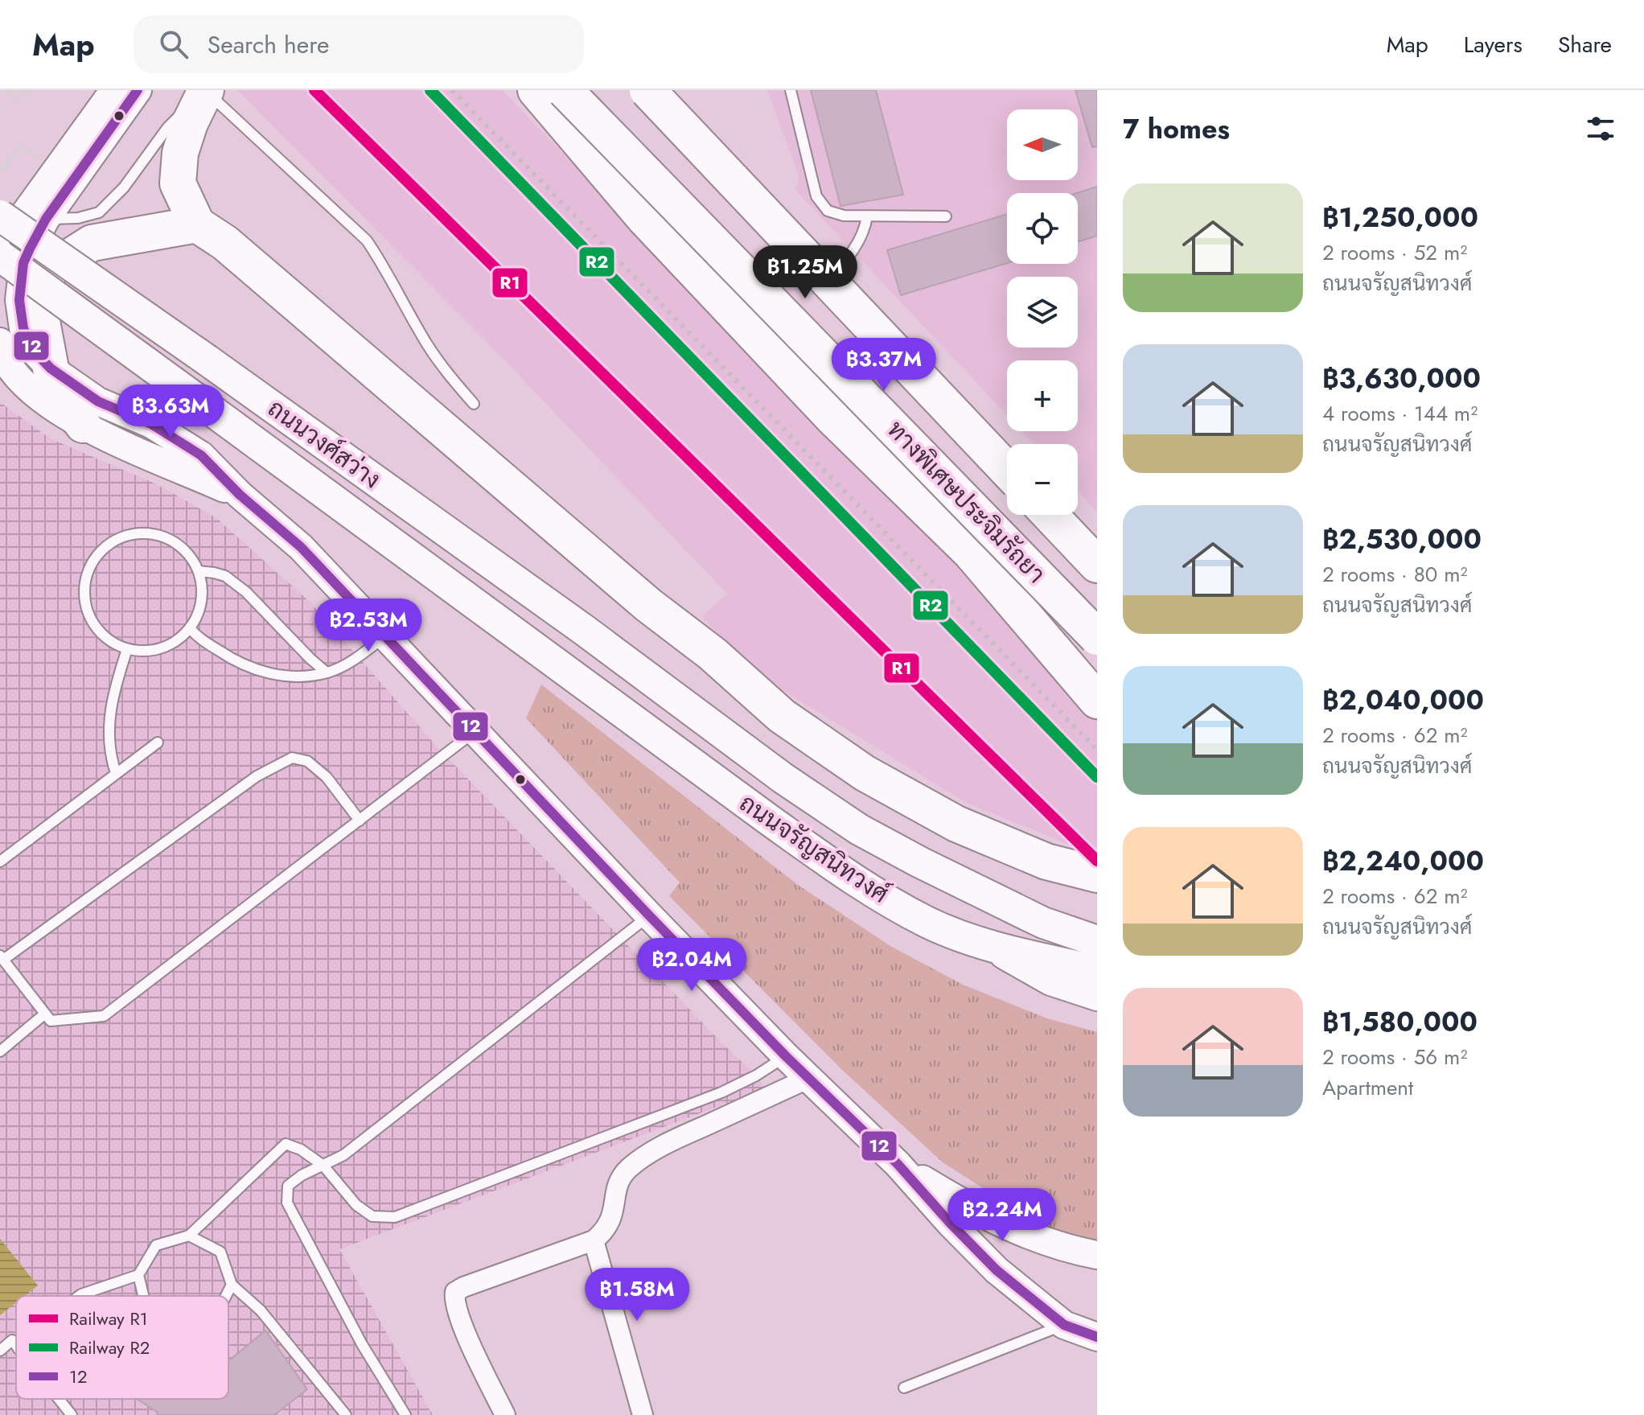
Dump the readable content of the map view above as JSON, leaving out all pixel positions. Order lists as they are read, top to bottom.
{
  "streets": {
    "highway": ["ทางพิเศษประจิมรัถยา"],
    "main road": ["ถนนวงศ์สว่าง", "ถนนจรัญสนิทวงศ์"]
  },
  "crossings": [
    ["ถนนวงศ์สว่าง", "ถนนจรัญสนิทวงศ์"]
  ],
  "lines": ["rail line R1", "rail line R2", "transit line 12"],
  "legend": ["Railway R1", "Railway R2", "12"],
  "north": "left",
  "page": {
    "header": "Map",
    "search": "Search here",
    "nav": ["Map", "Layers", "Share"],
    "heading": "7 homes",
    "map_buttons": ["+", "−"],
    "list": [
      {
        "name": "฿1,250,000",
        "note": "2 rooms · 52 m² · ถนนจรัญสนิทวงศ์"
      },
      {
        "name": "฿3,630,000",
        "note": "4 rooms · 144 m² · ถนนจรัญสนิทวงศ์"
      },
      {
        "name": "฿2,530,000",
        "note": "2 rooms · 80 m² · ถนนจรัญสนิทวงศ์"
      },
      {
        "name": "฿2,040,000",
        "note": "2 rooms · 62 m² · ถนนจรัญสนิทวงศ์"
      },
      {
        "name": "฿2,240,000",
        "note": "2 rooms · 62 m² · ถนนจรัญสนิทวงศ์"
      },
      {
        "name": "฿1,580,000",
        "note": "2 rooms · 56 m² · Apartment"
      }
    ],
    "price": [
      "฿1.25M",
      "฿3.37M",
      "฿3.63M",
      "฿2.53M",
      "฿2.04M",
      "฿2.24M",
      "฿1.58M"
    ]
  }
}
